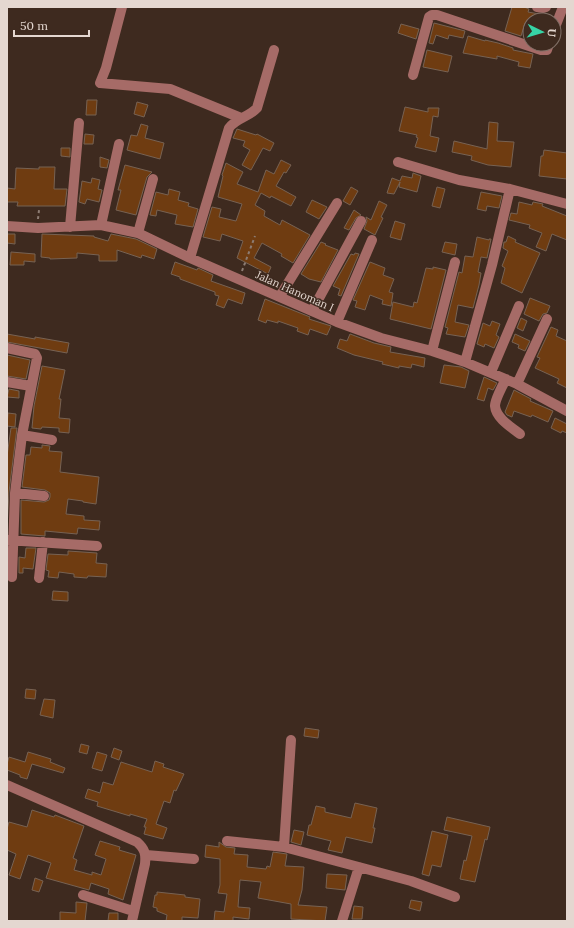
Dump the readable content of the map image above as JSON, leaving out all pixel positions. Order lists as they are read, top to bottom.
{
  "streets": {
    "street": ["Jalan Hanoman I"]
  },
  "scale_bar": "50 m",
  "north": "right"
}
